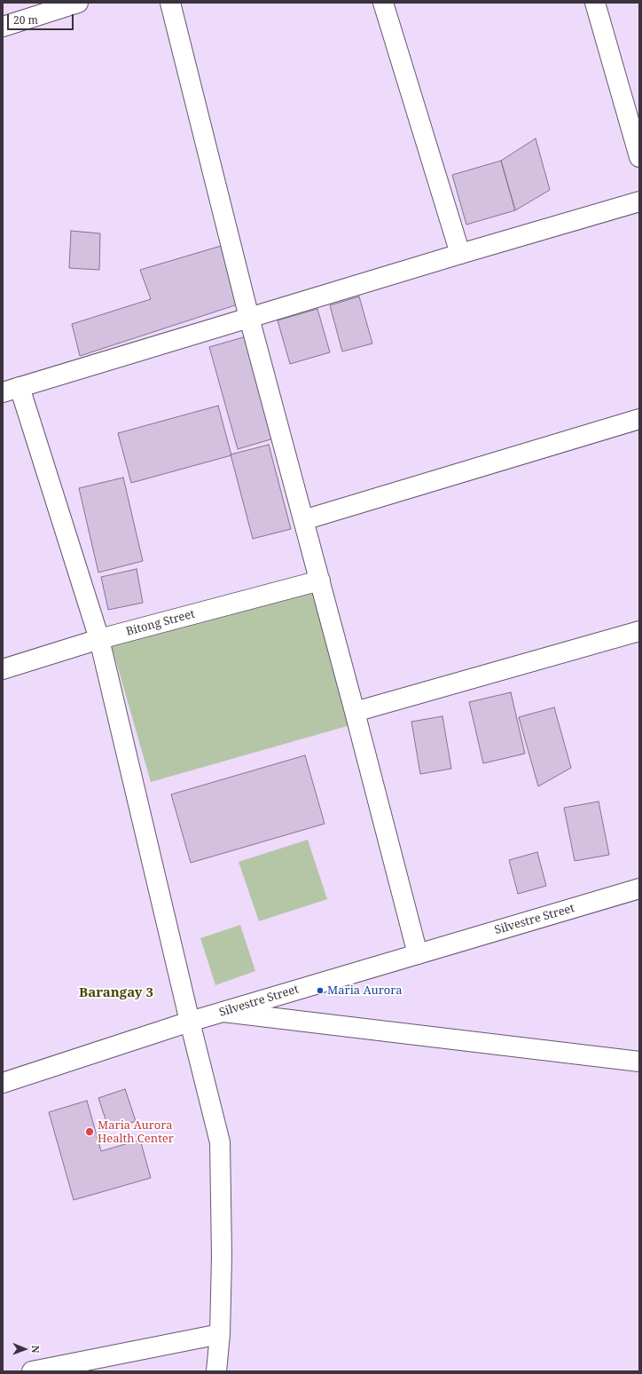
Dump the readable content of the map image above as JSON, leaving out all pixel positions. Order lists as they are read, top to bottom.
{
  "streets": {
    "street": ["Bitong Street", "Silvestre Street"]
  },
  "districts": ["Barangay 3"],
  "places": ["Maria Aurora", "Maria Aurora Health Center"],
  "scale_bar": "20 m",
  "north": "right"
}
